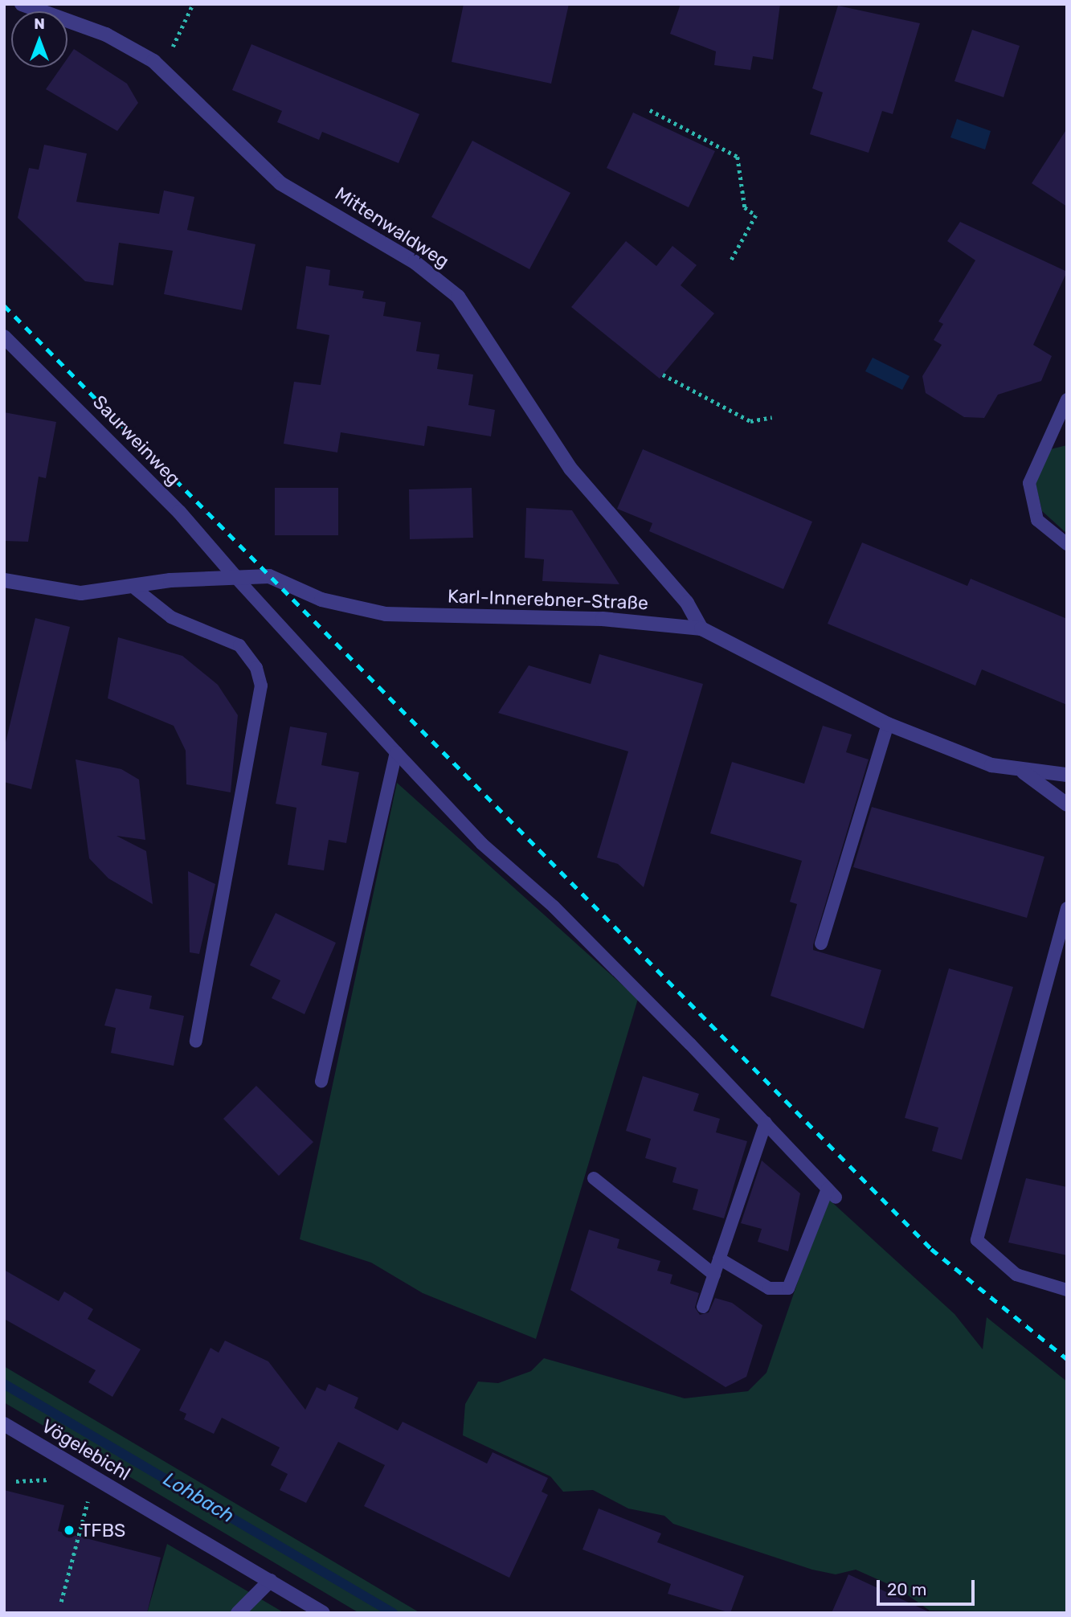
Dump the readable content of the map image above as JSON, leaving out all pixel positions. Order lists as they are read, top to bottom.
{
  "streets": {
    "street": [
      "Mittenwaldweg",
      "Saurweinweg",
      "Karl-Innerebner-Straße",
      "Vögelebichl"
    ]
  },
  "crossings": [
    ["Mittenwaldweg", "Karl-Innerebner-Straße"],
    ["Saurweinweg", "Karl-Innerebner-Straße"]
  ],
  "water": ["Lohbach"],
  "places": ["TFBS"],
  "scale_bar": "20 m",
  "north": "top"
}
